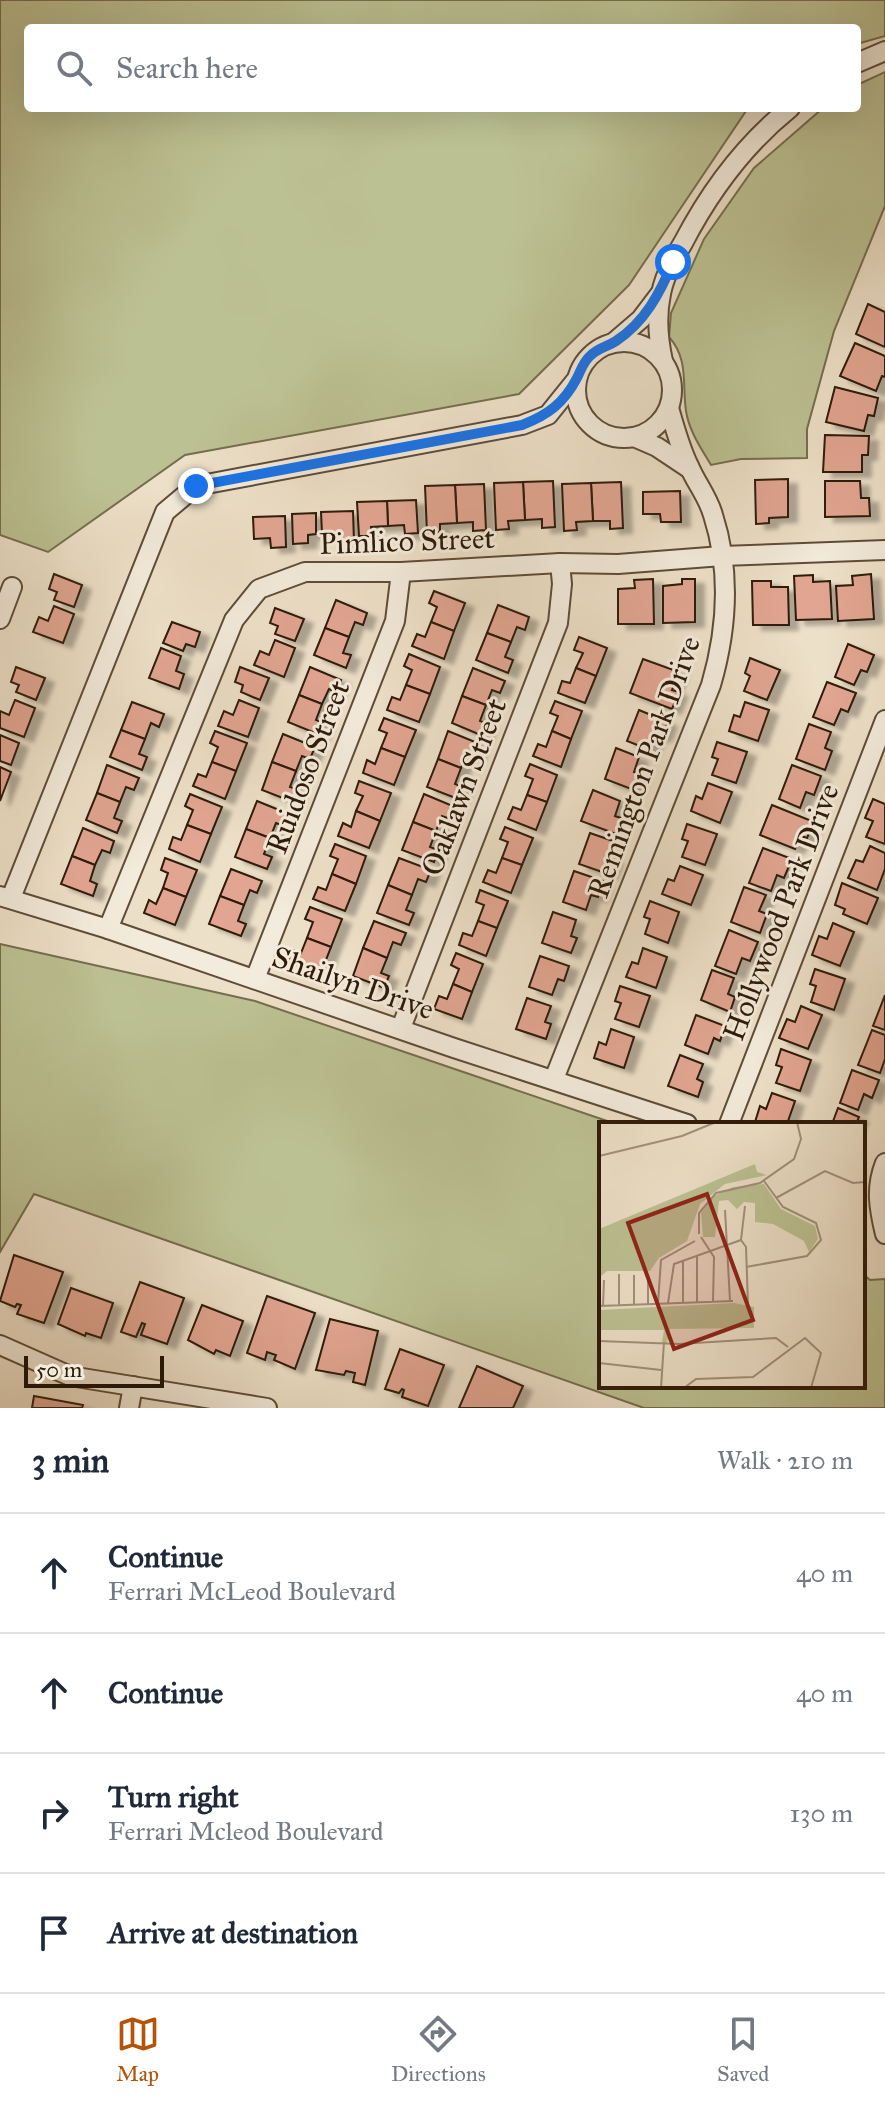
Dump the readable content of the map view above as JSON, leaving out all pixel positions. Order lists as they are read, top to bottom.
{
  "streets": {
    "street": [
      "Pimlico Street",
      "Ruidoso Street",
      "Remington Park Drive",
      "Oaklawn Street",
      "Hollywood Park Drive",
      "Shailyn Drive"
    ]
  },
  "crossings": [
    ["Pimlico Street", "Ruidoso Street"],
    ["Pimlico Street", "Remington Park Drive"],
    ["Pimlico Street", "Oaklawn Street"],
    ["Pimlico Street", "Shailyn Drive"],
    ["Ruidoso Street", "Shailyn Drive"],
    ["Remington Park Drive", "Shailyn Drive"],
    ["Oaklawn Street", "Shailyn Drive"]
  ],
  "scale_bar": "50 m",
  "page": {
    "search": "Search here",
    "scale": "50 m",
    "heading": ["3 min", "Walk · 210 m"],
    "list": [
      ["Continue", "Ferrari McLeod Boulevard", "40 m"],
      ["Continue", "40 m"],
      ["Turn right", "Ferrari Mcleod Boulevard", "130 m"],
      "Arrive at destination"
    ],
    "nav": ["Map", "Directions", "Saved"]
  }
}
